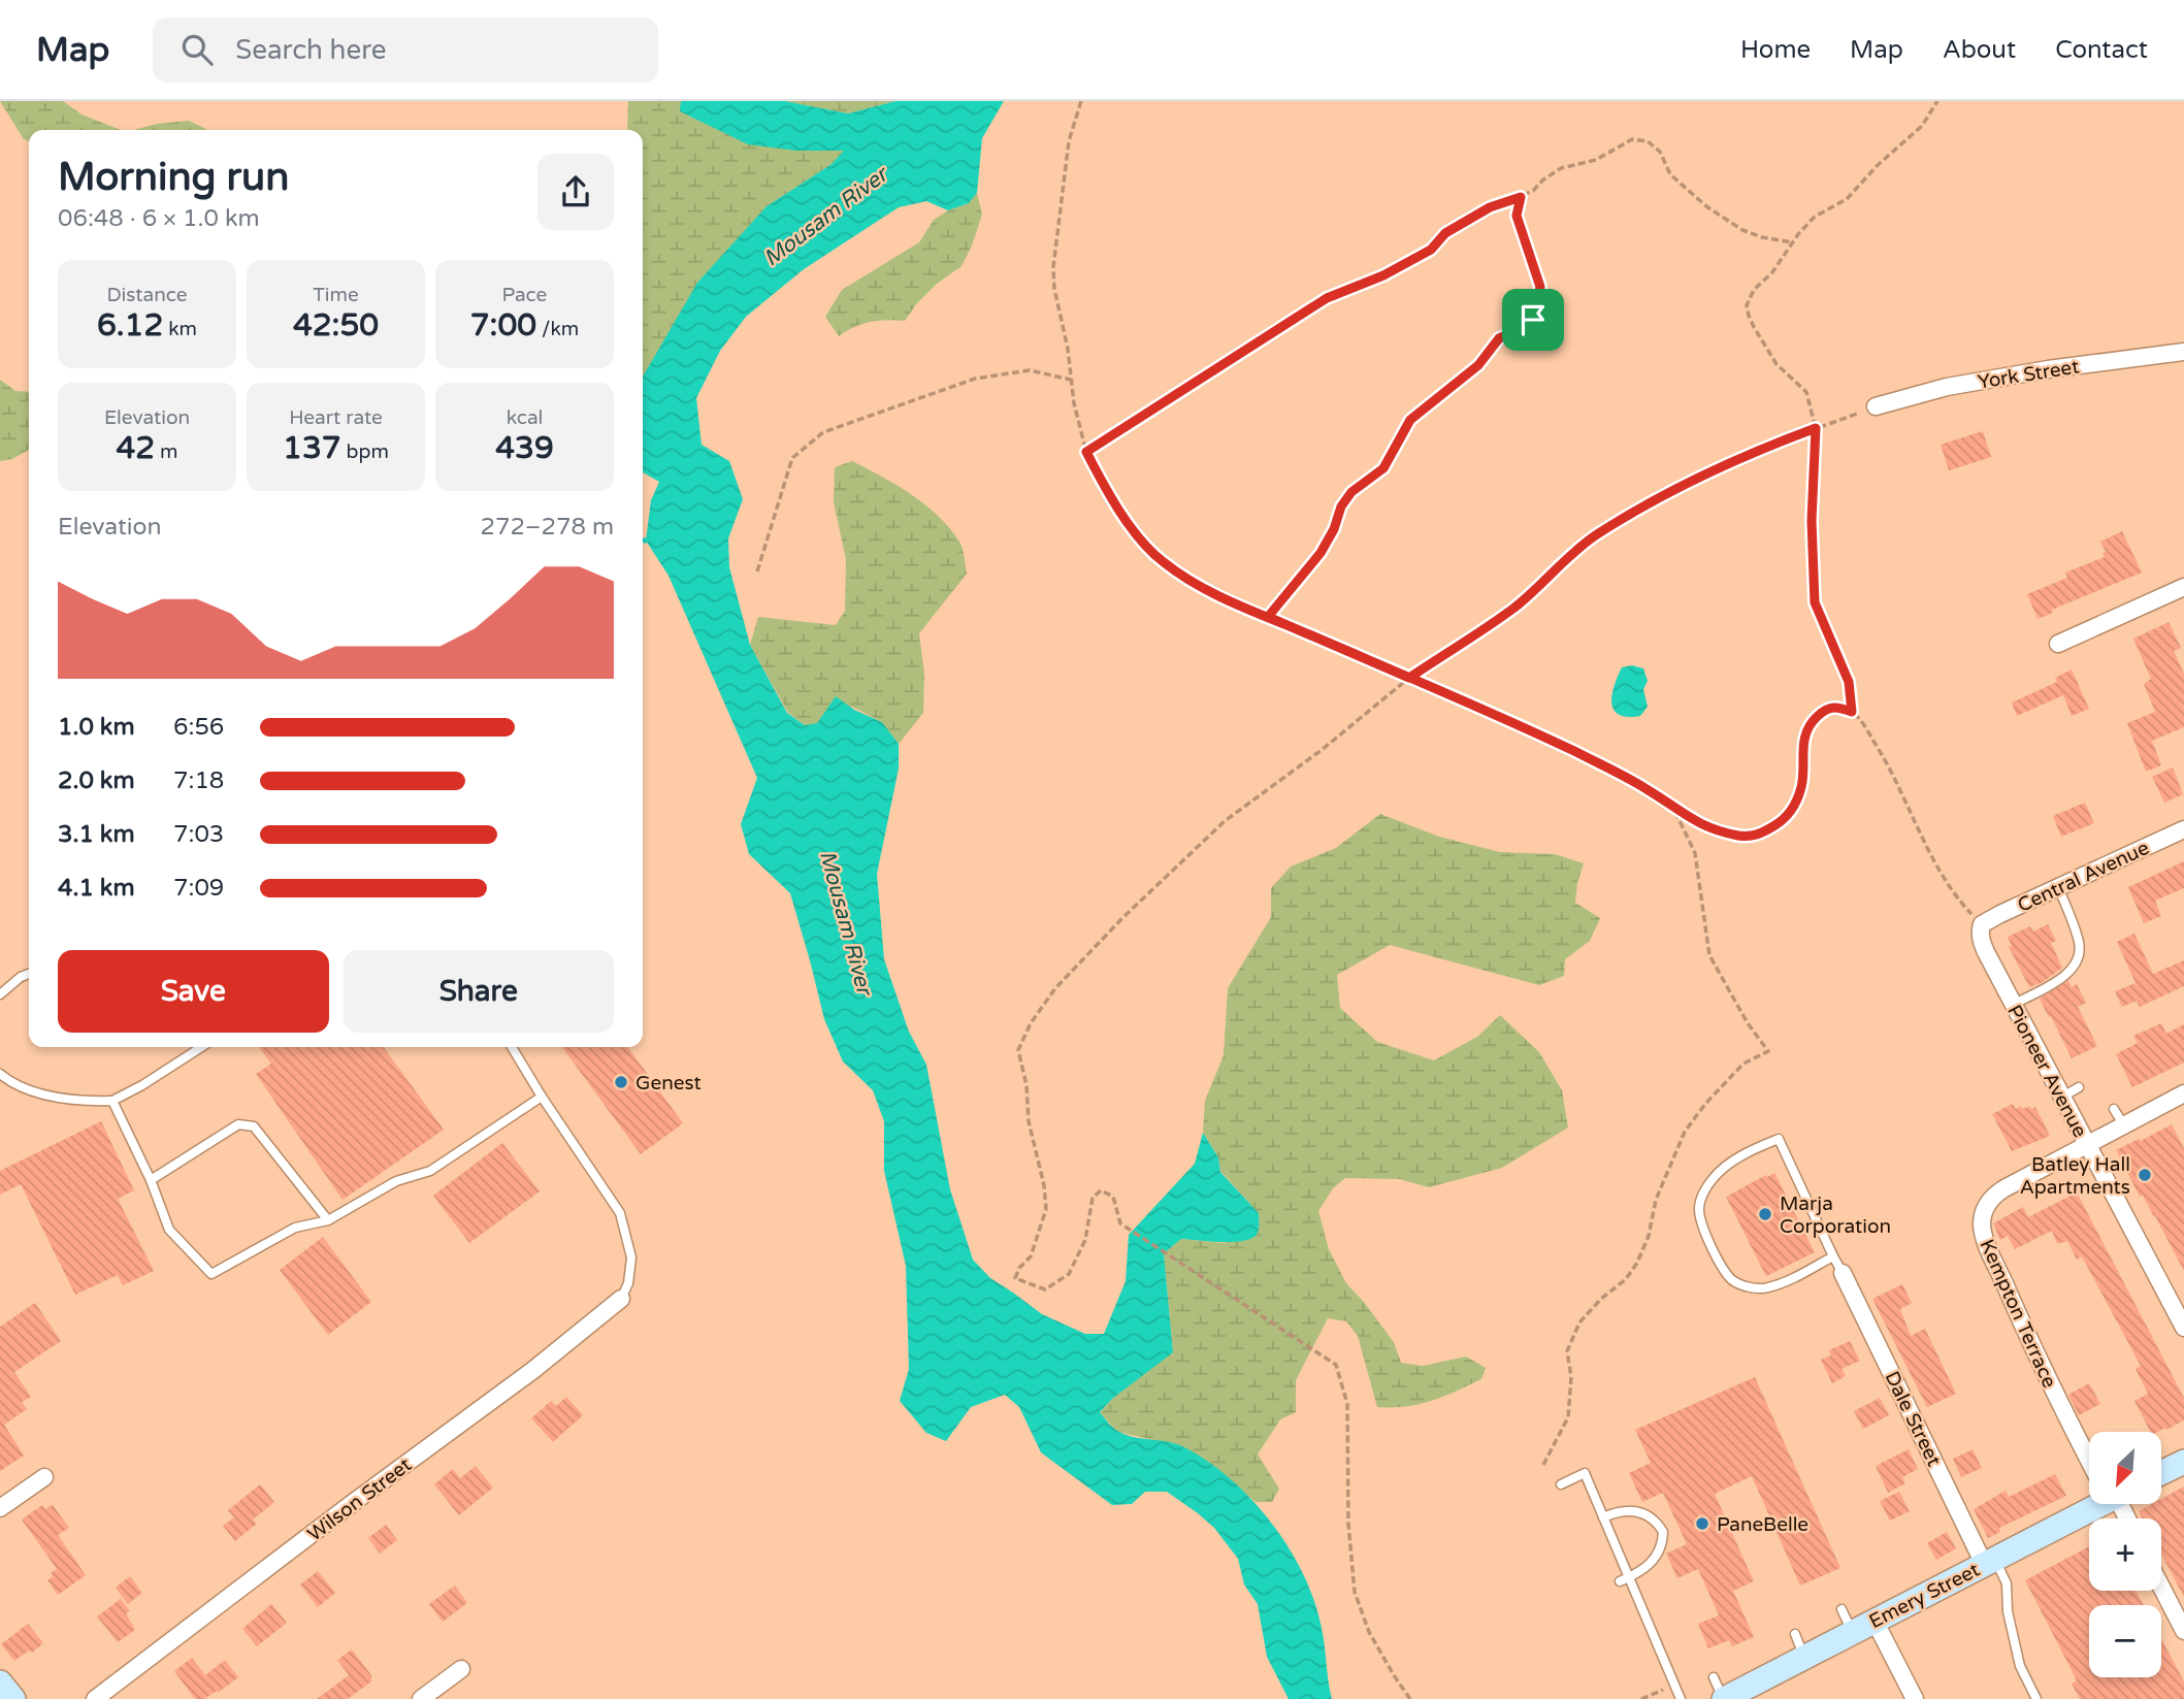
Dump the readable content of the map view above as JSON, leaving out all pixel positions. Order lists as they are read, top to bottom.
{
  "streets": {
    "street": [
      "York Street",
      "Central Avenue",
      "Pioneer Avenue",
      "Kempton Terrace",
      "Dale Street",
      "Wilson Street",
      "Emery Street"
    ]
  },
  "crossings": [
    ["Central Avenue", "Pioneer Avenue"],
    ["Pioneer Avenue", "Kempton Terrace"],
    ["Dale Street", "Emery Street"]
  ],
  "water": ["Mousam River"],
  "places": [
    "Genest",
    "Batley Hall Apartments",
    "Marja Corporation",
    "PaneBelle"
  ],
  "north": "bottom left",
  "page": {
    "header": "Map",
    "search": "Search here",
    "nav": [
      "Home",
      "Map",
      "About",
      "Contact"
    ],
    "heading": ["Morning run", "06:48 · 6 × 1.0 km"],
    "stats": [
      ["Distance", "6.12 km"],
      ["Time", "42:50"],
      ["Pace", "7:00 /km"],
      ["Elevation", "42 m"],
      ["Heart rate", "137 bpm"],
      ["kcal", "439"]
    ],
    "chart": ["Elevation", "272–278 m"],
    "list": [
      {
        "name": "1.0 km",
        "note": "6:56"
      },
      {
        "name": "2.0 km",
        "note": "7:18"
      },
      {
        "name": "3.1 km",
        "note": "7:03"
      },
      {
        "name": "4.1 km",
        "note": "7:09"
      }
    ],
    "buttons": ["Save", "Share"],
    "map_buttons": ["+", "−"]
  }
}
